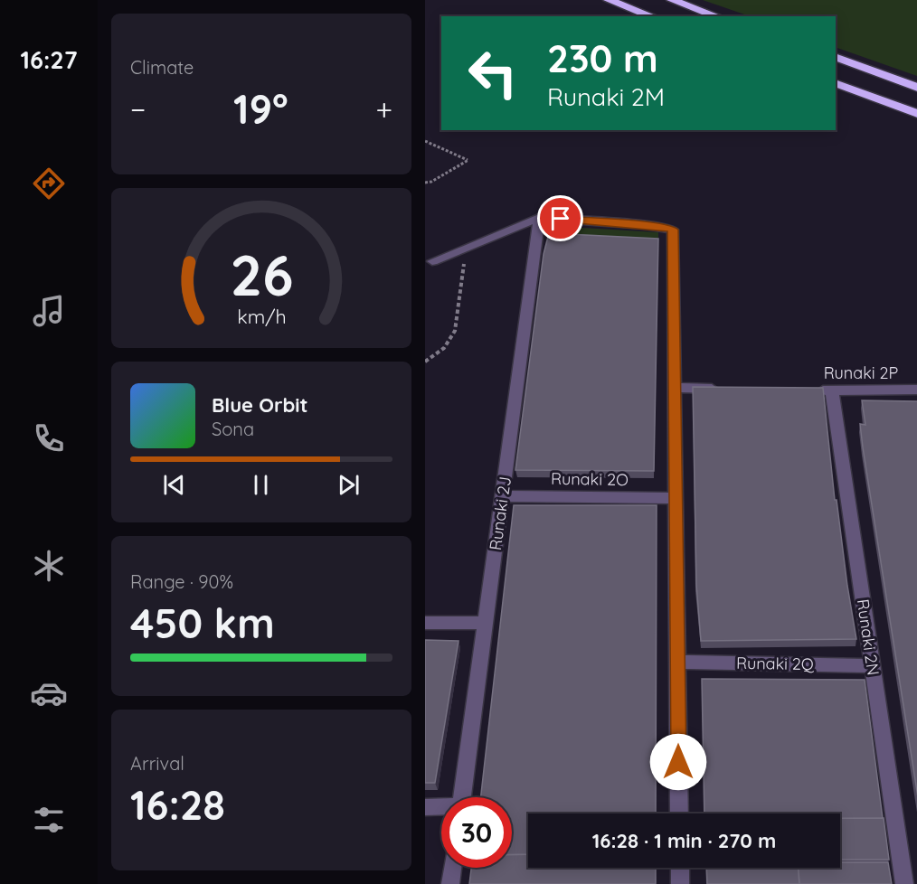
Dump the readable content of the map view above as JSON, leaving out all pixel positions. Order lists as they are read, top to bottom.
{
  "streets": {
    "street": [
      "Runaki 2P",
      "Runaki 2O",
      "Runaki 2J",
      "Runaki 2N",
      "Runaki 2Q"
    ]
  },
  "crossings": [
    ["Runaki 2P", "Runaki 2N"],
    ["Runaki 2O", "Runaki 2J"],
    ["Runaki 2N", "Runaki 2Q"]
  ],
  "page": {
    "tabs": "16:27",
    "tile": [
      "Climate",
      ["Range · 90%", "450 km"],
      ["Arrival", "16:28"]
    ],
    "turn": ["230 m", "Runaki 2M"],
    "heat": ["−", "19°", "+"],
    "song": ["Blue Orbit", "Sona"],
    "limit": "30",
    "trip": "16:28 · 1 min · 270 m",
    "gauge": ["26", "km/h"]
  }
}
